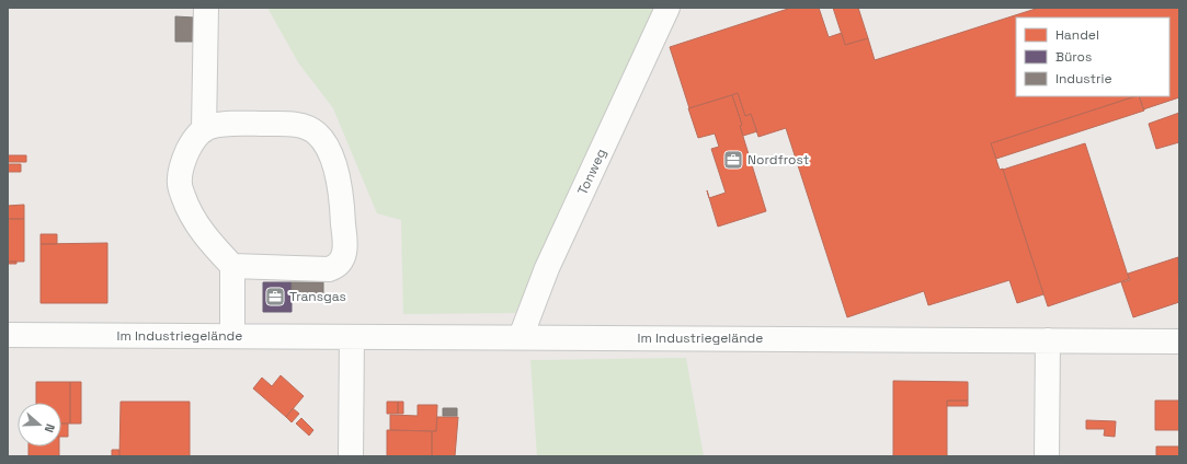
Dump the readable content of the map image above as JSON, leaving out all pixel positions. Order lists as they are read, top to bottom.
{
  "streets": {
    "street": ["Tonweg", "Im Industriegelände"]
  },
  "crossings": [
    ["Tonweg", "Im Industriegelände"]
  ],
  "places": {
    "office": ["Nordfrost", "Transgas"]
  },
  "legend": ["Handel", "Büros", "Industrie"],
  "north": "right"
}
